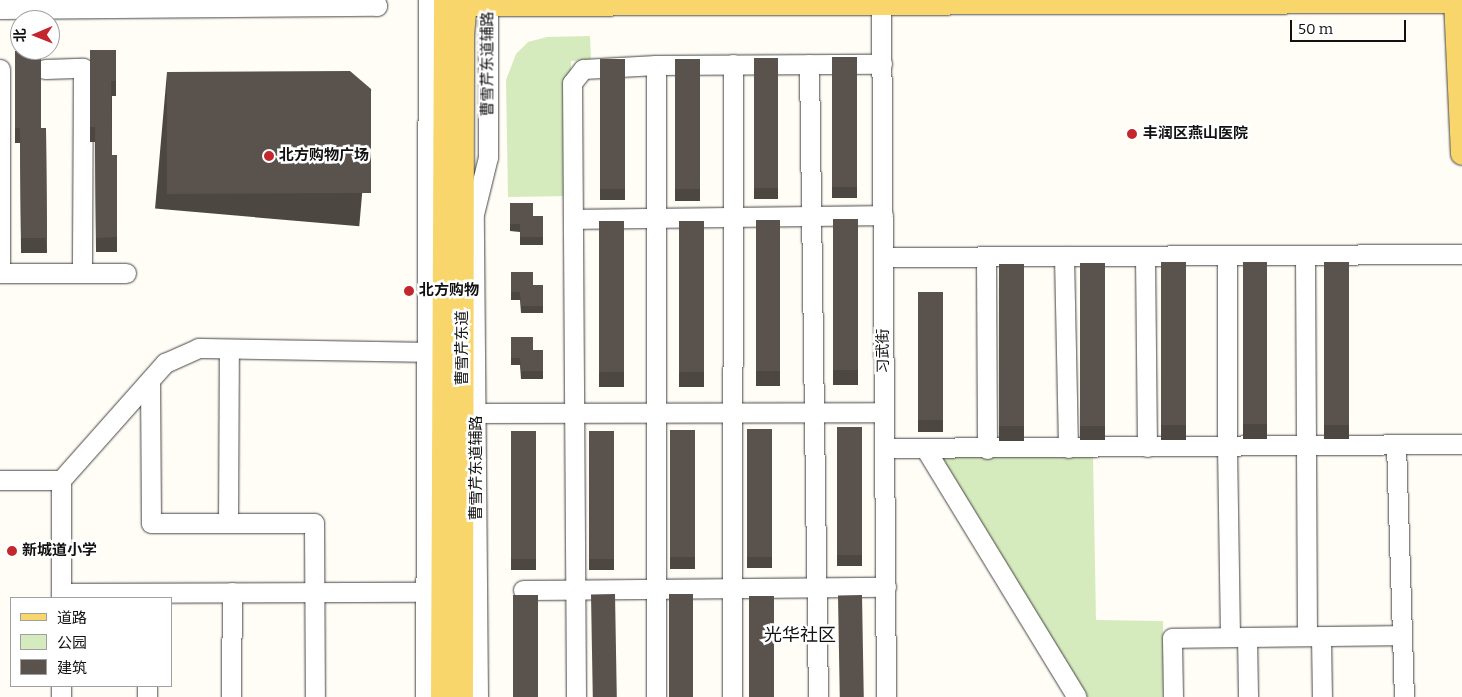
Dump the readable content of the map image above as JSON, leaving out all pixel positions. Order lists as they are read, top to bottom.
{
  "streets": {
    "main road": ["曹雪芹东道"],
    "street": ["曹雪芹东道辅路", "习武街"]
  },
  "districts": ["光华社区"],
  "places": [
    "丰润区燕山医院",
    "北方购物广场",
    "北方购物",
    "新城道小学"
  ],
  "legend": ["道路", "公园", "建筑"],
  "scale_bar": "50 m",
  "north": "left"
}
